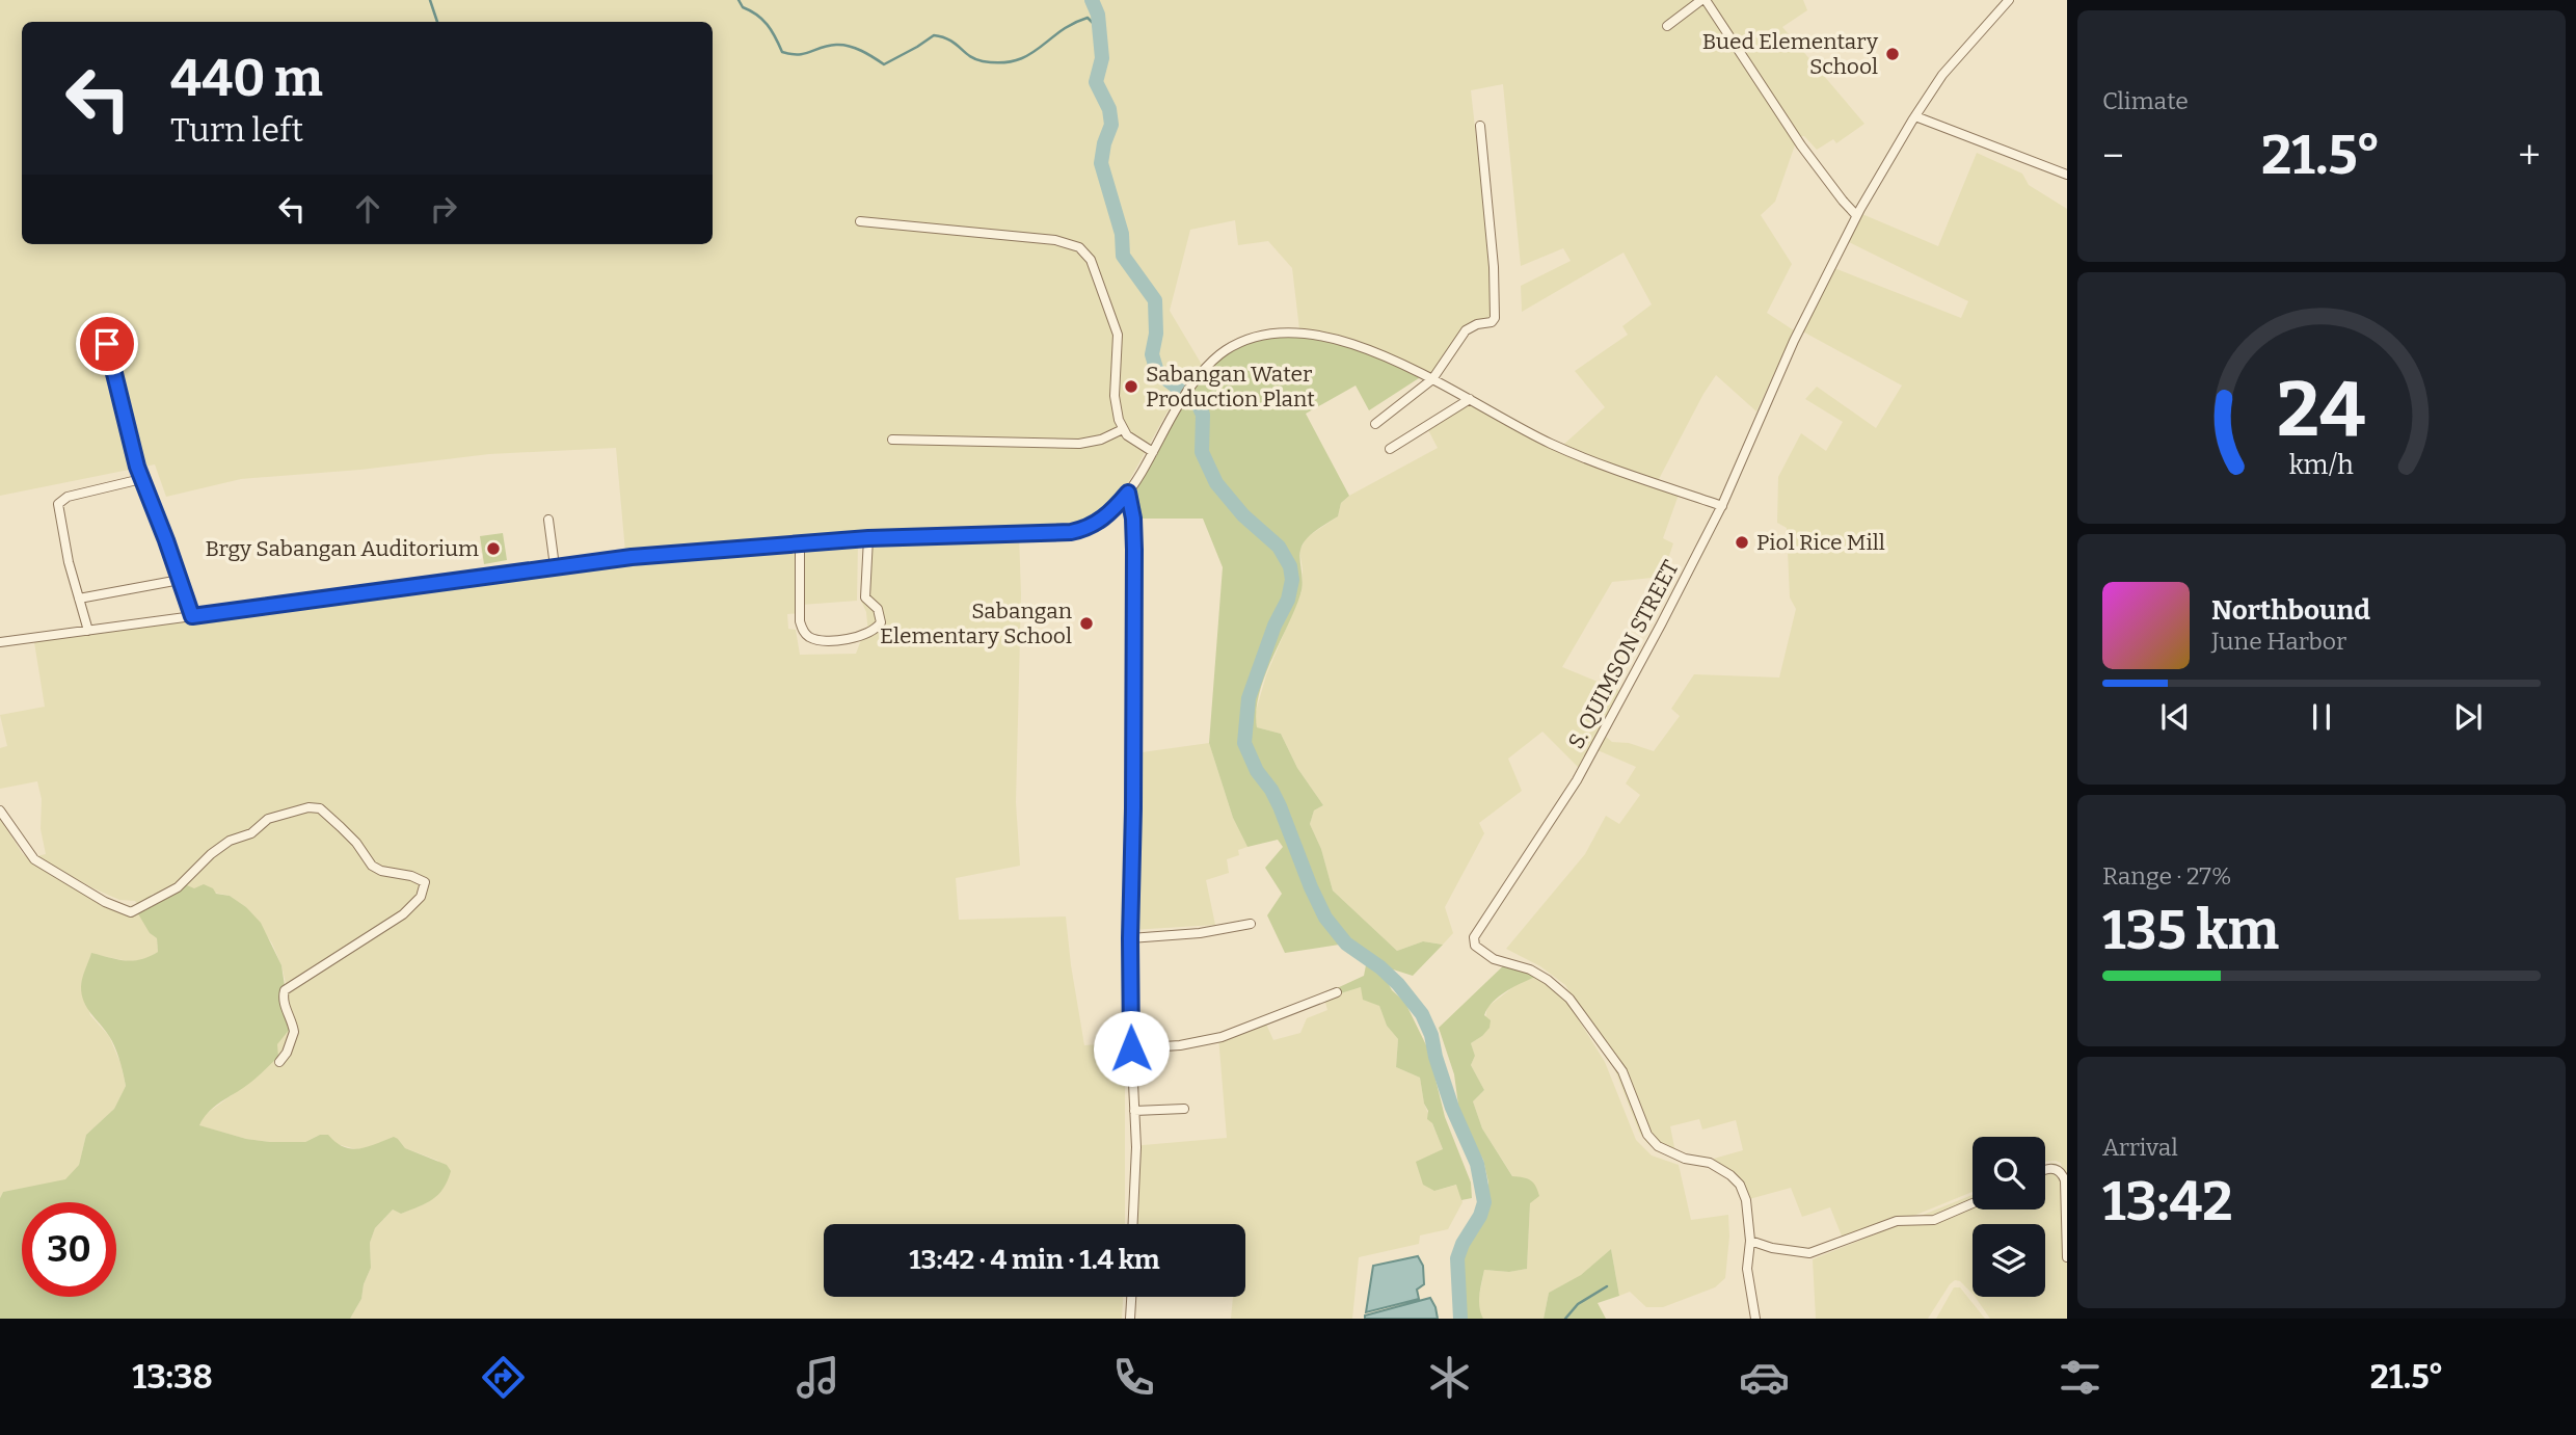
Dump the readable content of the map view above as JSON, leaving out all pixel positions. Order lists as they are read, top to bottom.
{
  "streets": {
    "street": ["S. QUIMSON STREET"]
  },
  "places": [
    "Bued Elementary School",
    "Sabangan Water Production Plant",
    "Piol Rice Mill",
    "Brgy Sabangan Auditorium",
    "Sabangan Elementary School"
  ],
  "page": {
    "tile": [
      "Climate",
      ["Range · 27%", "135 km"],
      ["Arrival", "13:42"]
    ],
    "turn": ["440 m", "Turn left"],
    "heat": ["−", "21.5°", "+"],
    "song": ["Northbound", "June Harbor"],
    "limit": "30",
    "trip": "13:42 · 4 min · 1.4 km",
    "tabs": ["13:38", "21.5°"],
    "gauge": ["24", "km/h"]
  }
}
